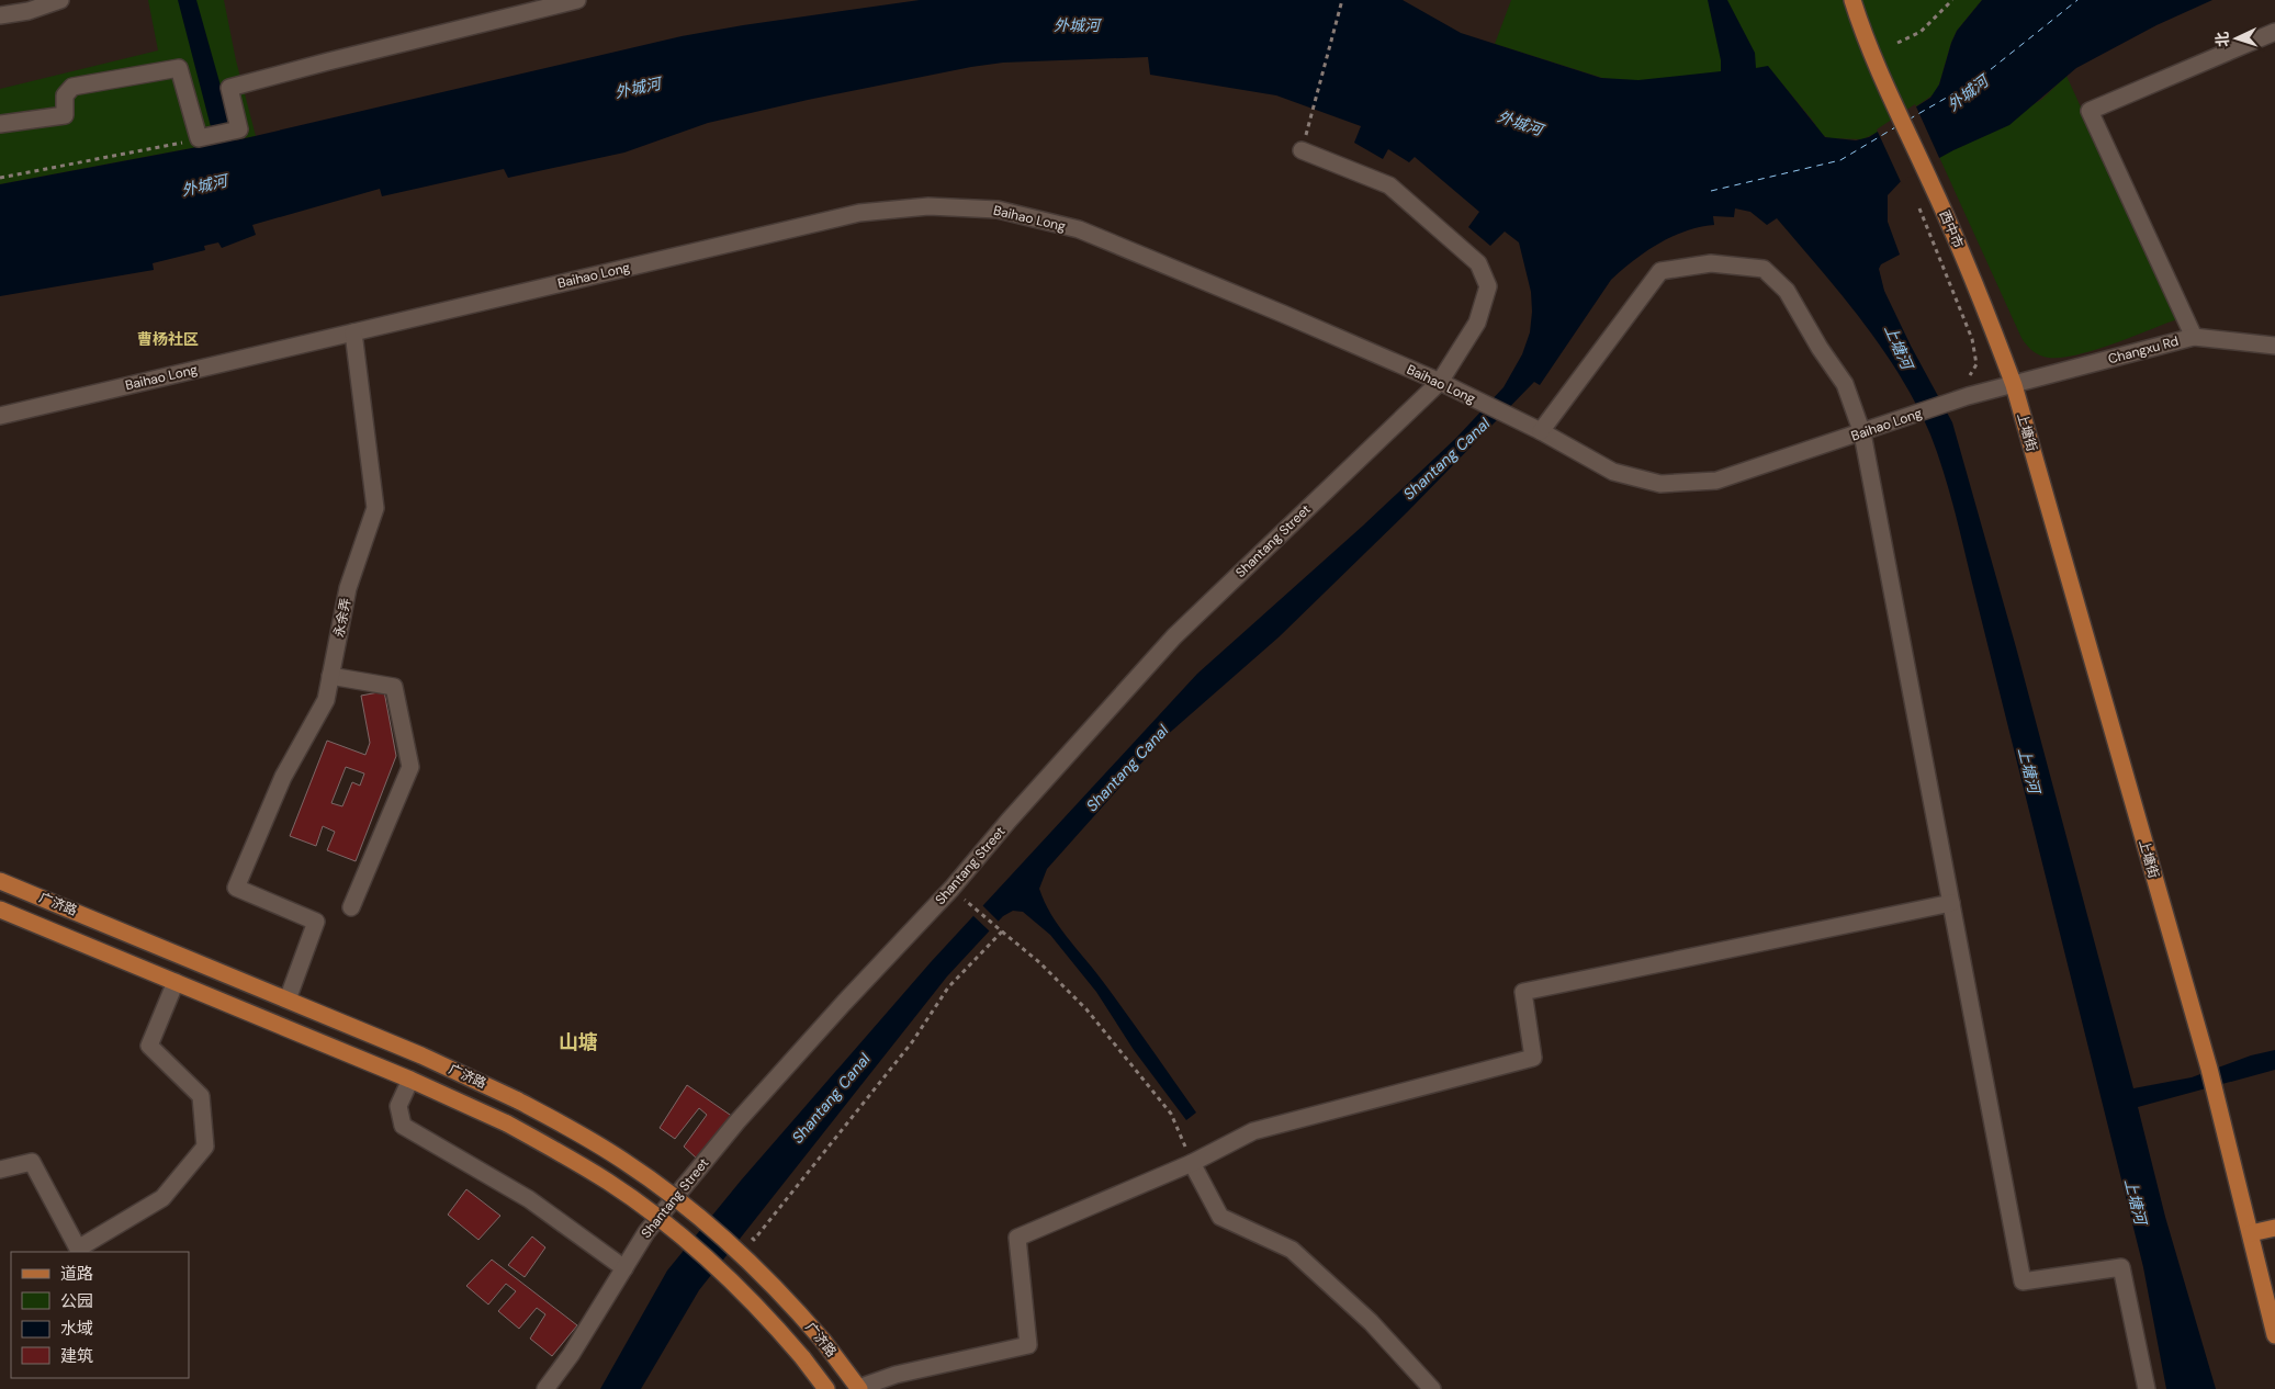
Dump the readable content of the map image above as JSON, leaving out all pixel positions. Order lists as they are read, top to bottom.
{
  "streets": {
    "main road": ["西中市", "上塘街", "广济路"],
    "street": [
      "Baihao Long",
      "Changxu Rd",
      "Shantang Street",
      "永余弄"
    ]
  },
  "crossings": [
    ["Baihao Long", "西中市"],
    ["Baihao Long", "Changxu Rd"],
    ["Baihao Long", "上塘街"],
    ["Baihao Long", "Shantang Street"],
    ["Baihao Long", "永余弄"],
    ["西中市", "Changxu Rd"],
    ["西中市", "上塘街"],
    ["Changxu Rd", "上塘街"],
    ["永余弄", "广济路"]
  ],
  "districts": ["曹杨社区", "山塘"],
  "water": ["外城河", "上塘河", "Shantang Canal"],
  "legend": [
    "道路",
    "公园",
    "水域",
    "建筑"
  ],
  "north": "left"
}
